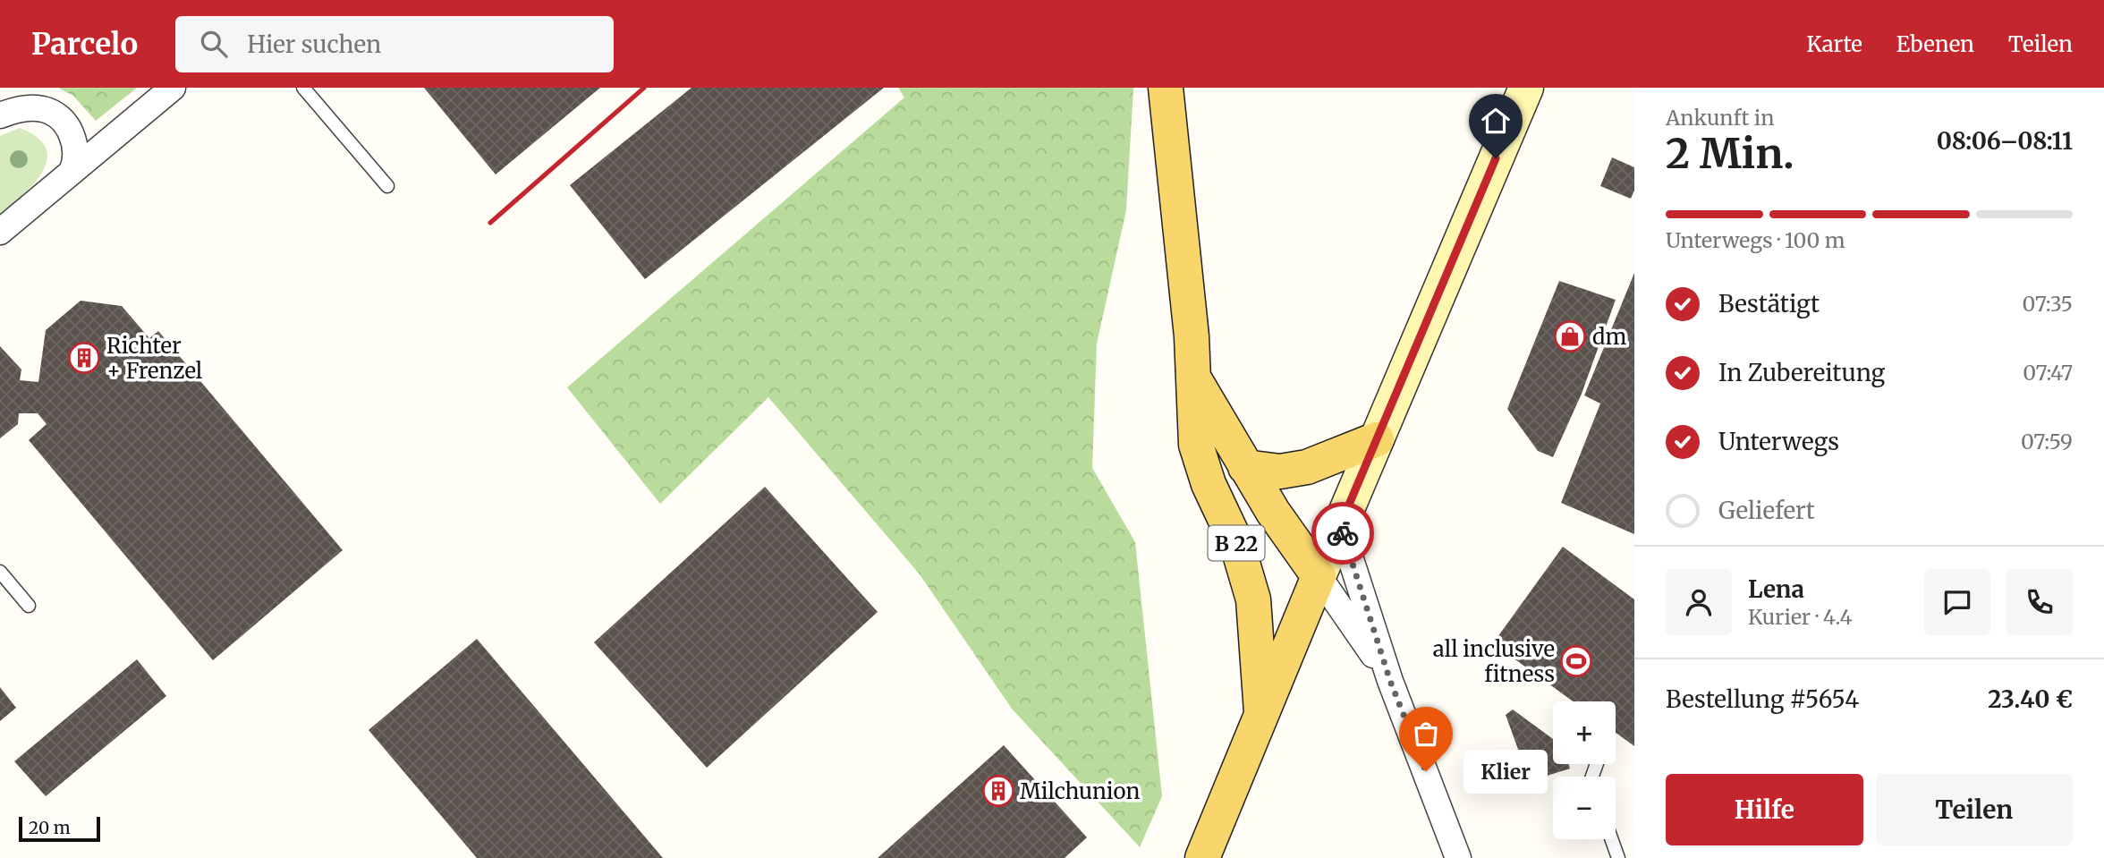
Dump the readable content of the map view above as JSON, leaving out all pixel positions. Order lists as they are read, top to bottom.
{
  "streets": {
    "main road": ["B 22"]
  },
  "places": {
    "shop": ["dm"],
    "building": ["Richter + Frenzel", "Milchunion"],
    "sports": ["all inclusive fitness"],
    "other": ["Klier"]
  },
  "scale_bar": "20 m",
  "page": {
    "header": "Parcelo",
    "search": "Hier suchen",
    "nav": ["Karte", "Ebenen", "Teilen"],
    "heading": ["2 Min.", "Ankunft in", "08:06–08:11"],
    "panel": [
      "Lena",
      "Kurier · 4.4",
      "Bestellung #5654",
      "23.40 €"
    ],
    "bar": "Unterwegs · 100 m",
    "list": [
      ["Bestätigt", "07:35"],
      ["In Zubereitung", "07:47"],
      ["Unterwegs", "07:59"],
      "Geliefert"
    ],
    "map_buttons": ["+", "−"],
    "bubble": "Klier",
    "buttons": ["Hilfe", "Teilen"],
    "scale": "20 m"
  }
}
